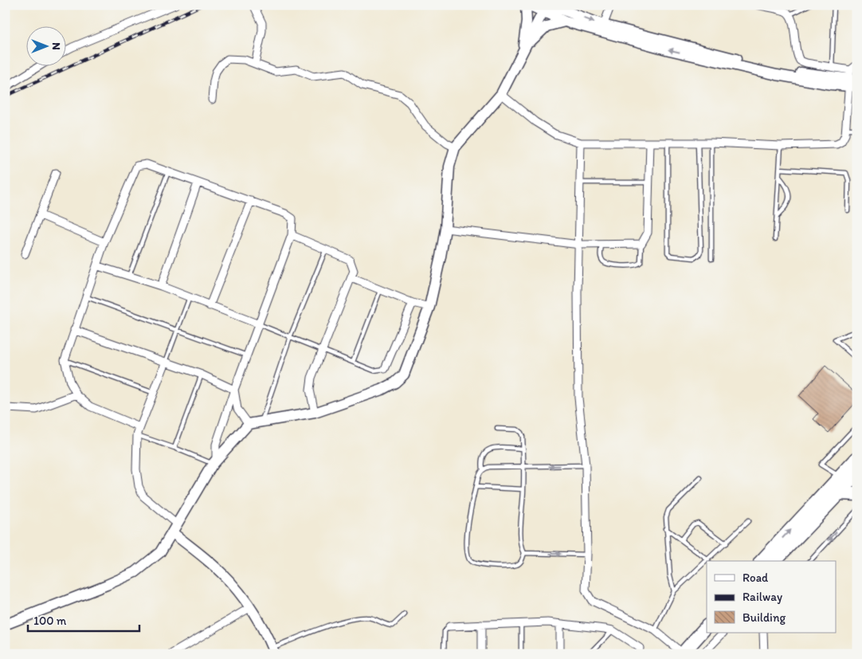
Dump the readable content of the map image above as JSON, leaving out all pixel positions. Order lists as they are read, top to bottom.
{
  "legend": ["Road", "Railway", "Building"],
  "scale_bar": "100 m",
  "north": "right"
}
